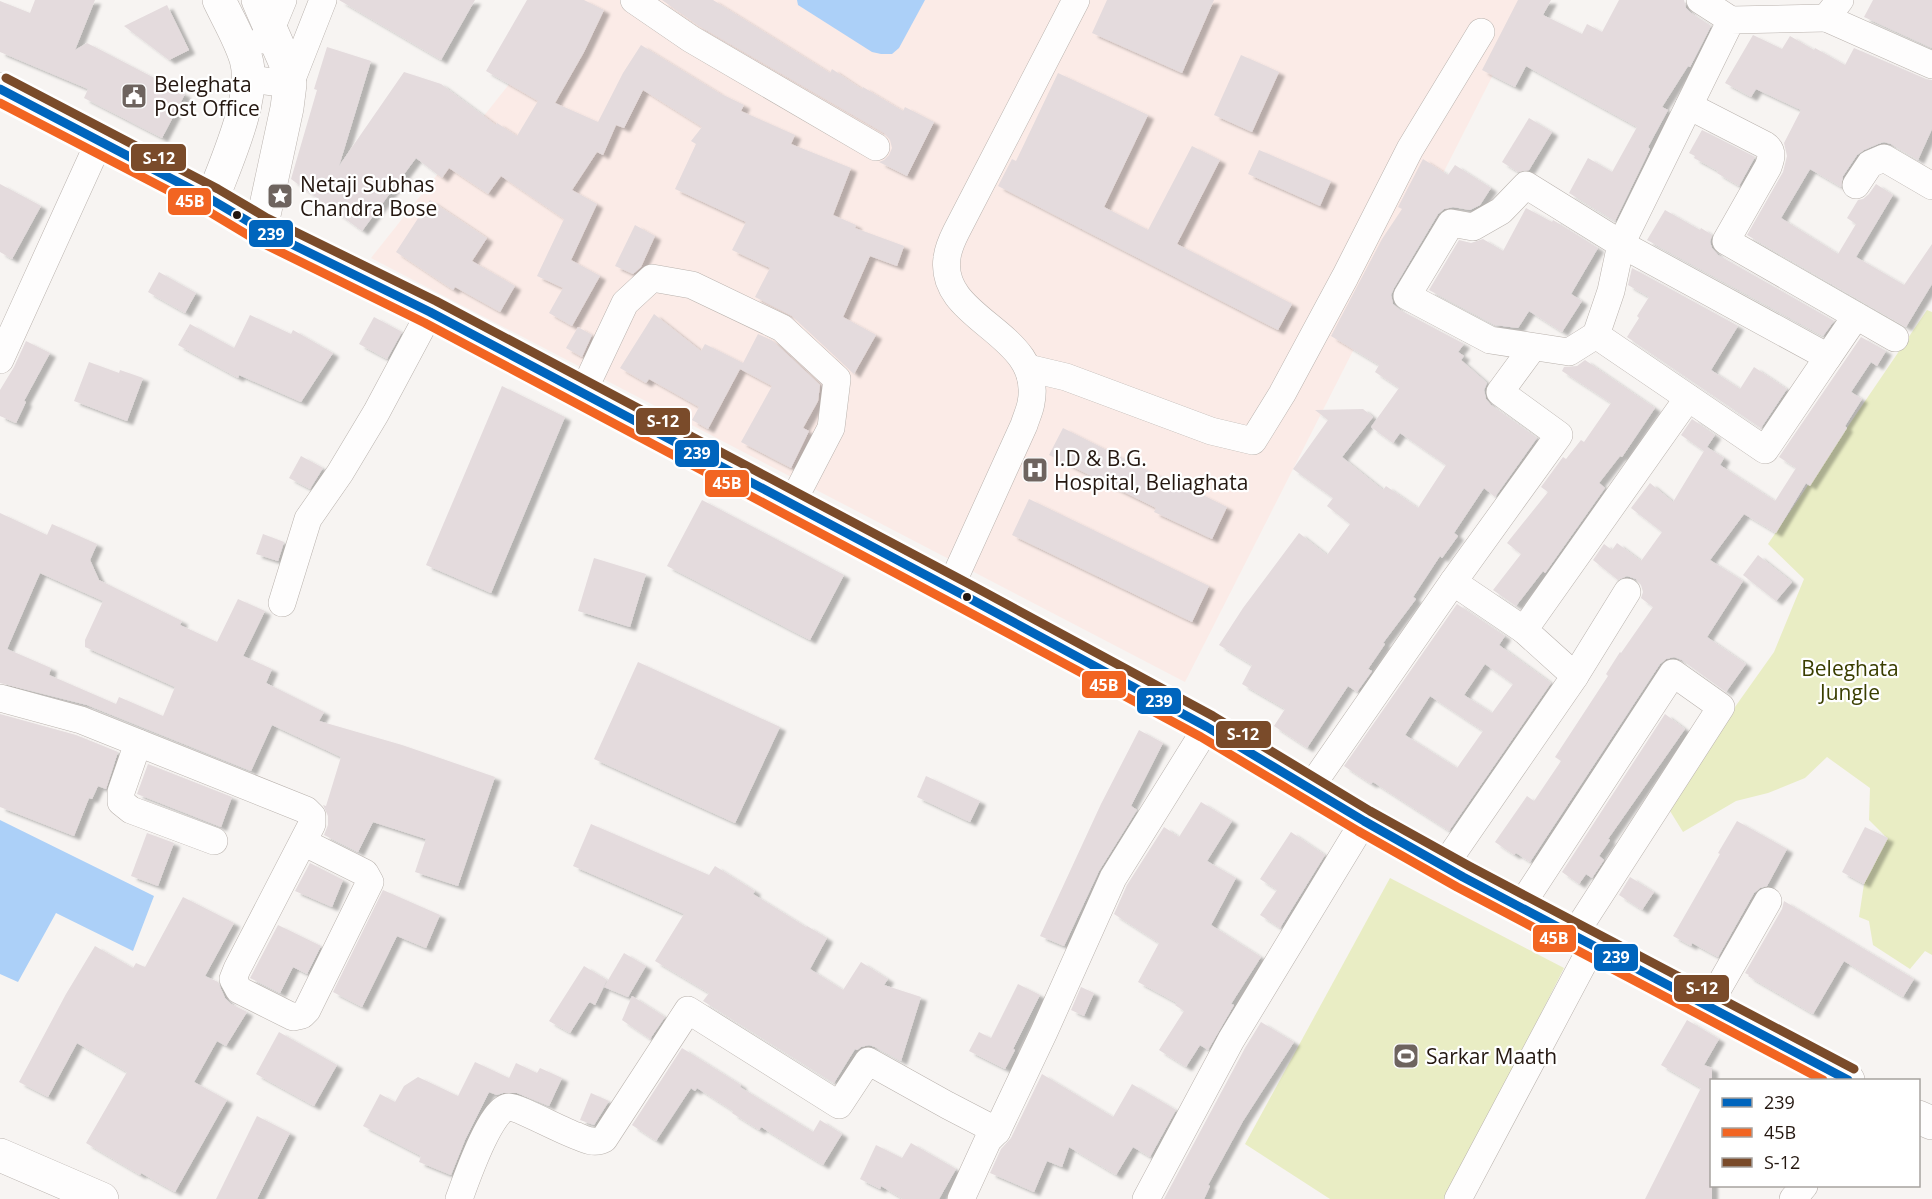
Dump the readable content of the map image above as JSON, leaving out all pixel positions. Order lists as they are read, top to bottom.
{
  "parks": ["Beleghata Jungle"],
  "places": {
    "public building": ["Beleghata Post Office"],
    "place": ["Netaji Subhas Chandra Bose"],
    "hospital": ["I.D & B.G. Hospital, Beliaghata"],
    "sports": ["Sarkar Maath"]
  },
  "lines": ["transit line S-12", "transit line 239", "transit line 45B"],
  "legend": ["239", "45B", "S-12"]
}
